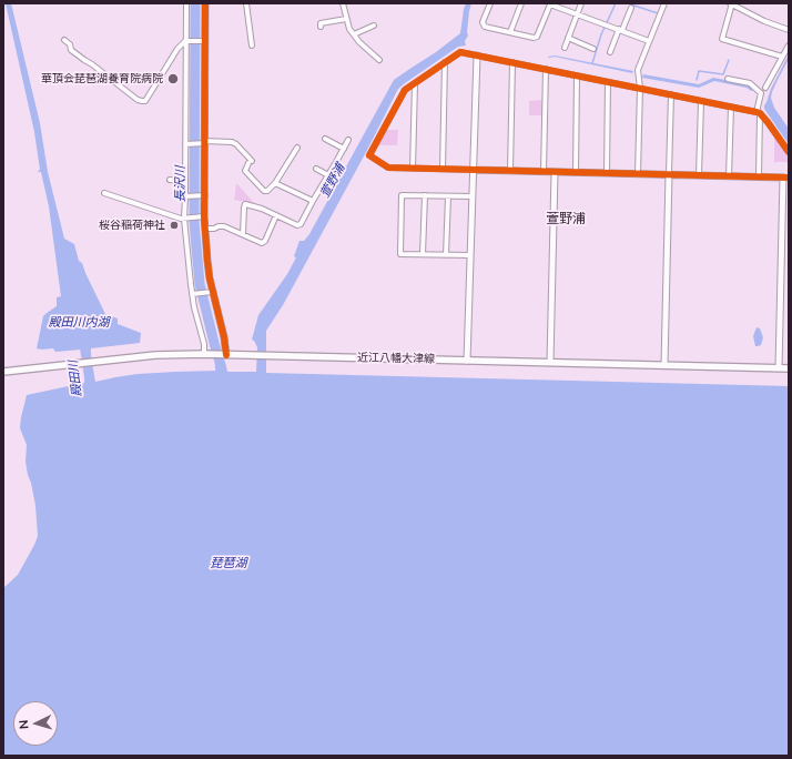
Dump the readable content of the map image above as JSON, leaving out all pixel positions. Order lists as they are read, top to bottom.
{
  "streets": {
    "main road": ["近江八幡大津線"]
  },
  "districts": ["萱野浦"],
  "water": [
    "萱野浦",
    "長沢川",
    "殿田川内湖",
    "殿田川",
    "琵琶湖"
  ],
  "places": ["華頂会琵琶湖養育院病院", "桜谷稲荷神社"],
  "north": "left"
}
